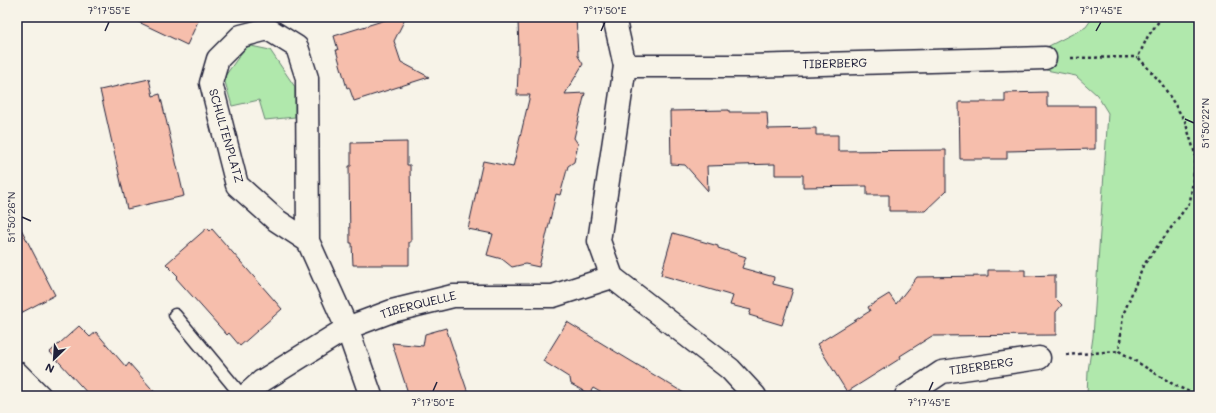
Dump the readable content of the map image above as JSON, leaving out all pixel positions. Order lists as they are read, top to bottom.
{
  "streets": {
    "street": ["TIBERBERG", "SCHULTENPLATZ", "TIBERQUELLE"]
  },
  "crossings": [
    ["SCHULTENPLATZ", "TIBERQUELLE"]
  ],
  "north": "bottom left",
  "coordinates": [
    "7°17'55\"E",
    "7°17'50\"E",
    "7°17'45\"E",
    "51°50'22\"N",
    "51°50'26\"N"
  ]
}
